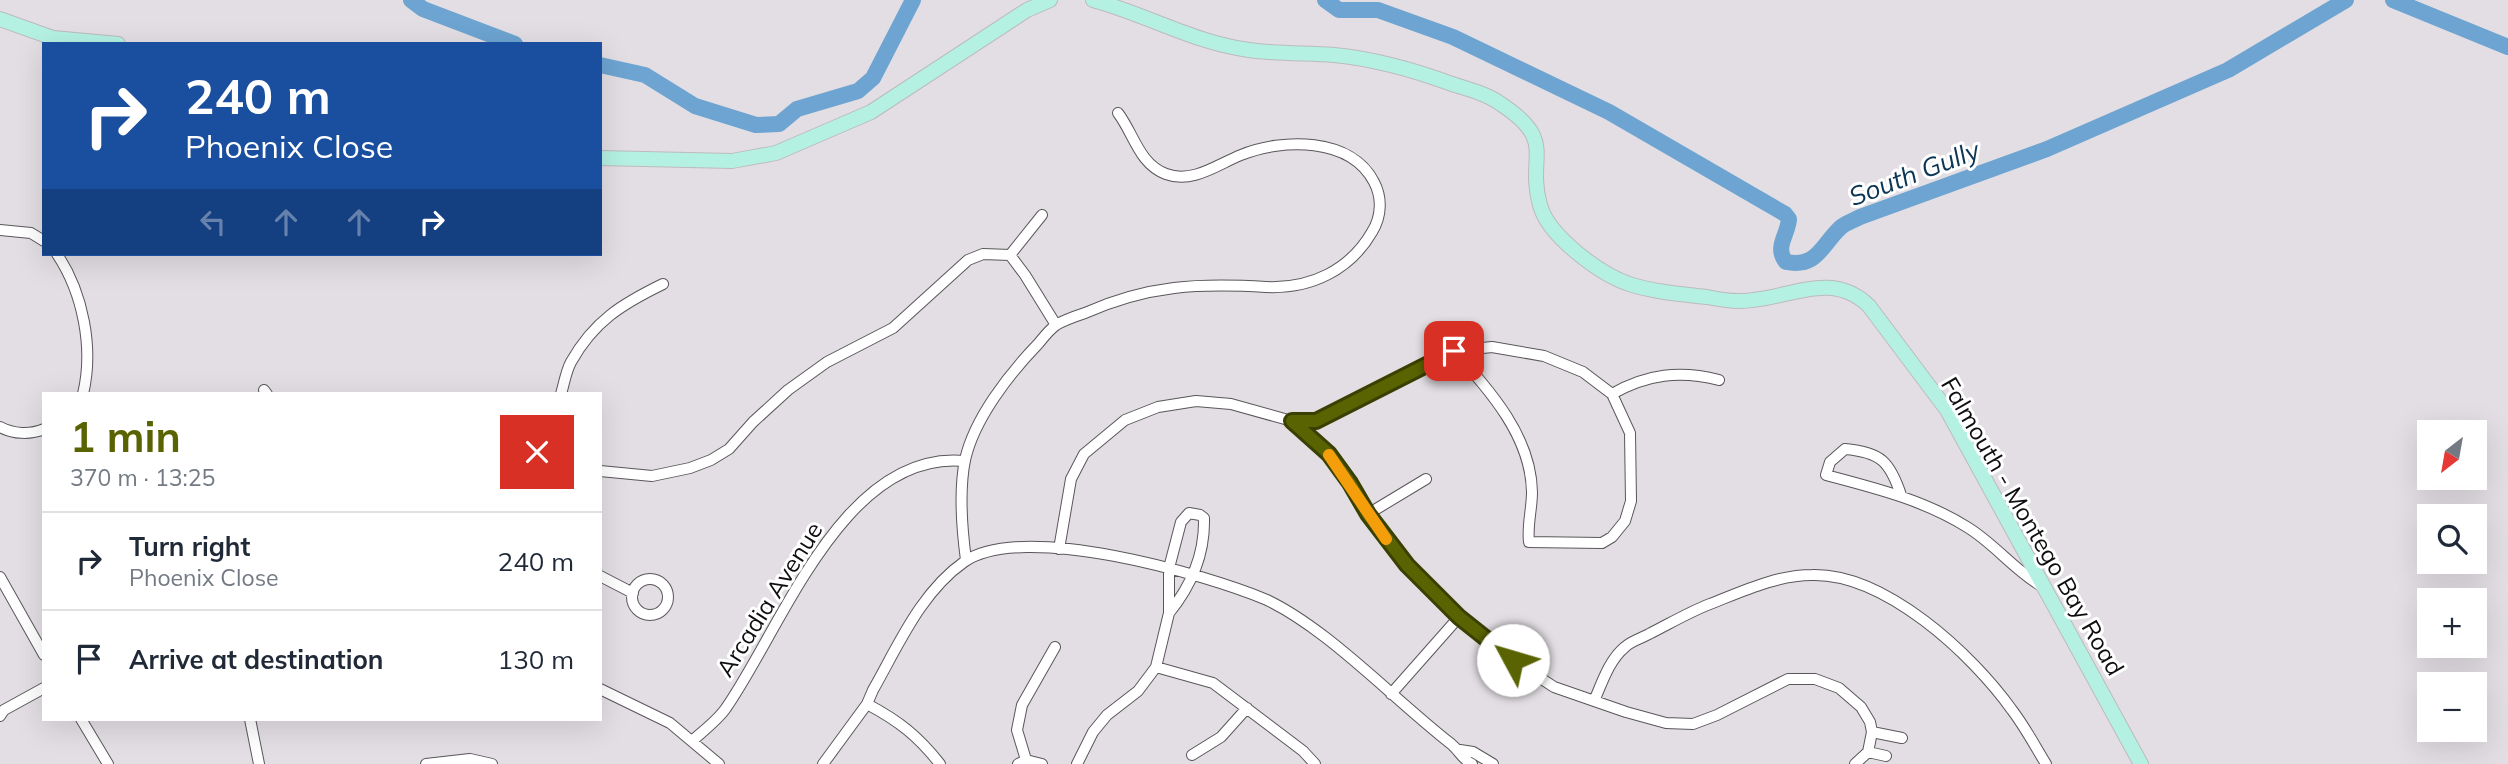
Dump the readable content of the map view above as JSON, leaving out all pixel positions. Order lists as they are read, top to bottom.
{
  "streets": {
    "main road": ["Falmouth - Montego Bay Road"],
    "street": ["Arcadia Avenue"]
  },
  "water": ["South Gully"],
  "north": "bottom left",
  "page": {
    "turn": ["240 m", "Phoenix Close"],
    "heading": ["1 min", "370 m · 13:25"],
    "map_buttons": ["+", "−"],
    "list": [
      {
        "name": "Turn right",
        "note": "Phoenix Close",
        "value": "240 m"
      },
      {
        "name": "Arrive at destination",
        "value": "130 m"
      }
    ]
  }
}
